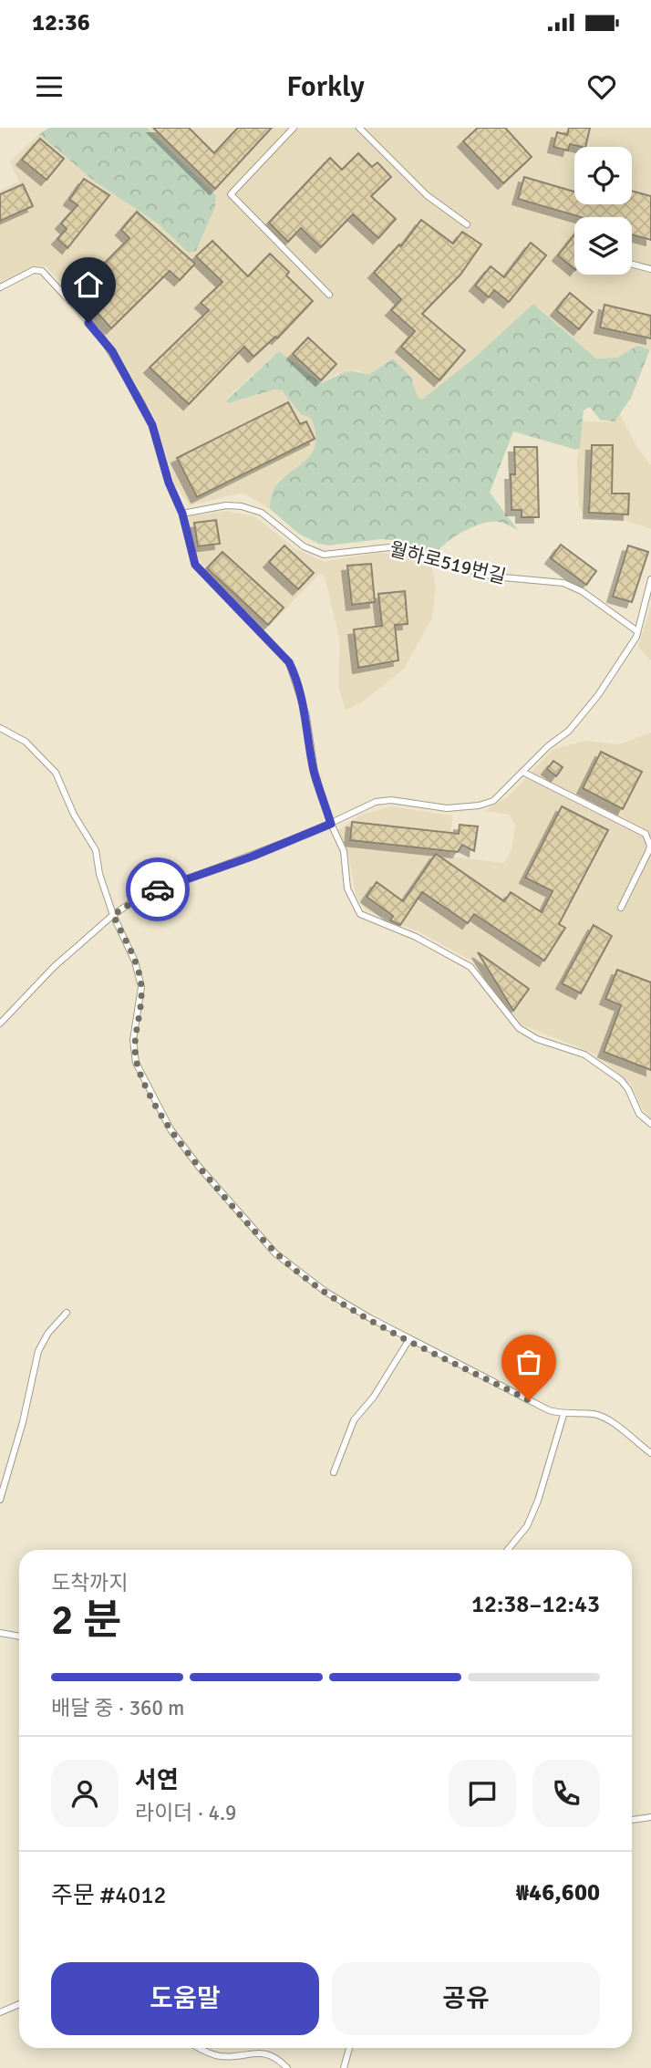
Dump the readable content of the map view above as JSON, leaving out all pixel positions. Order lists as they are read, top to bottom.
{
  "streets": {
    "lane": ["월하로519번길"]
  },
  "page": {
    "status": "12:36",
    "header": "Forkly",
    "heading": ["2 분", "도착까지", "12:38–12:43"],
    "panel": [
      "서연",
      "라이더 · 4.9",
      "주문 #4012",
      "₩46,600"
    ],
    "bar": "배달 중 · 360 m",
    "buttons": ["도움말", "공유"]
  }
}
